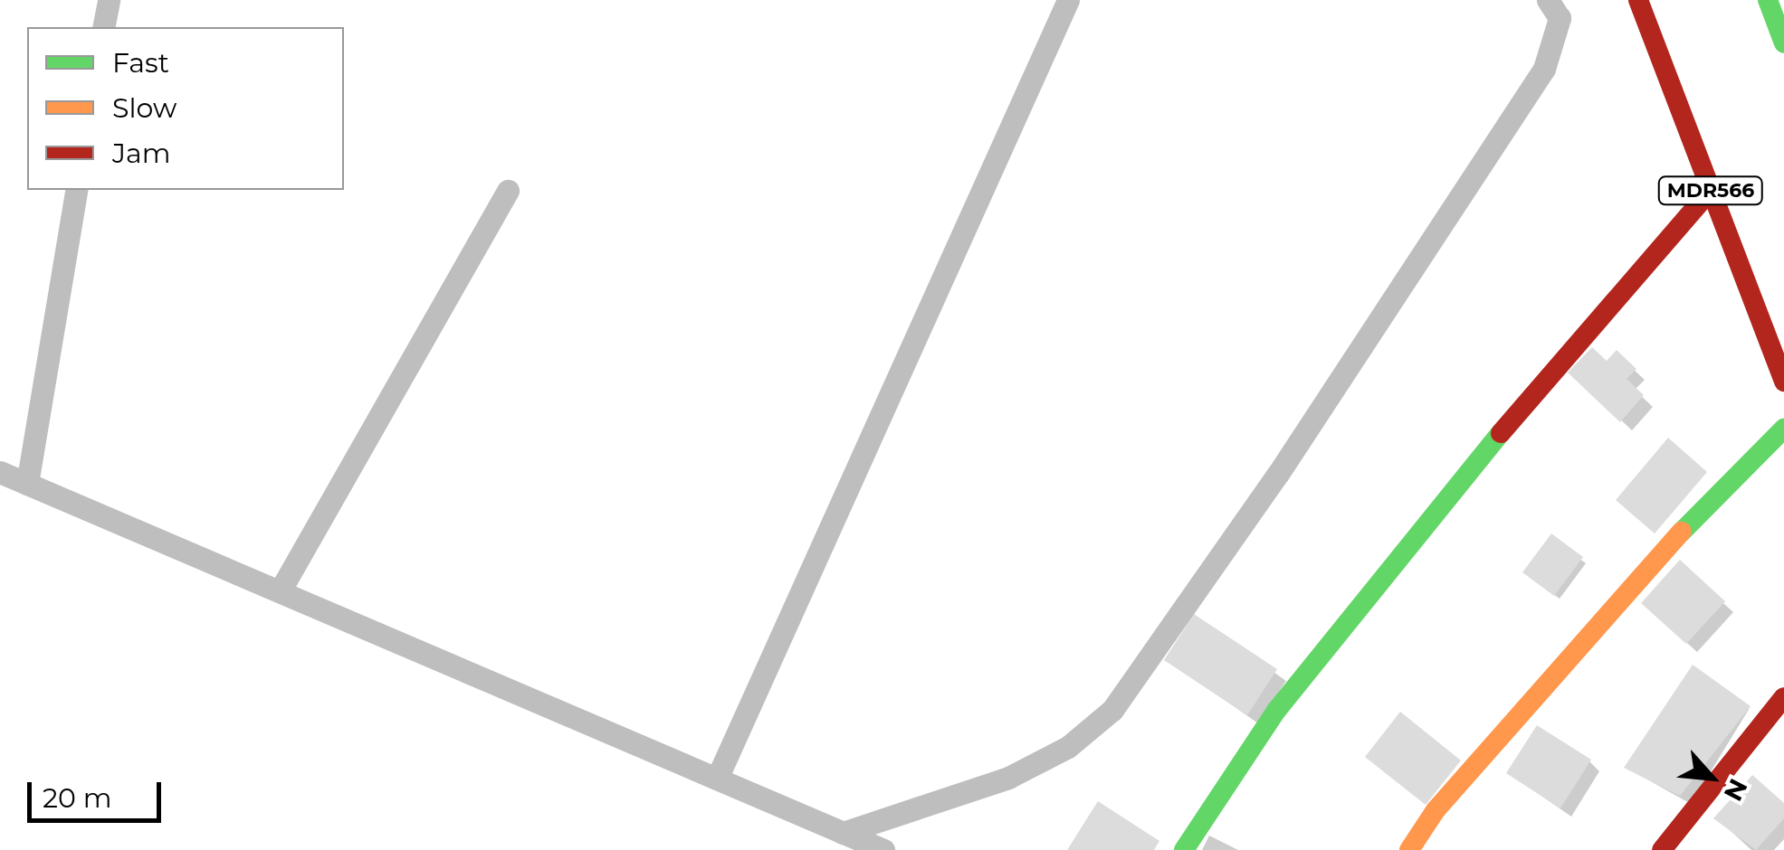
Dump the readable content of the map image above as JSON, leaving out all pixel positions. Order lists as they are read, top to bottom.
{
  "streets": {
    "street": ["MDR566"]
  },
  "legend": ["Fast", "Slow", "Jam"],
  "scale_bar": "20 m",
  "north": "bottom right"
}
